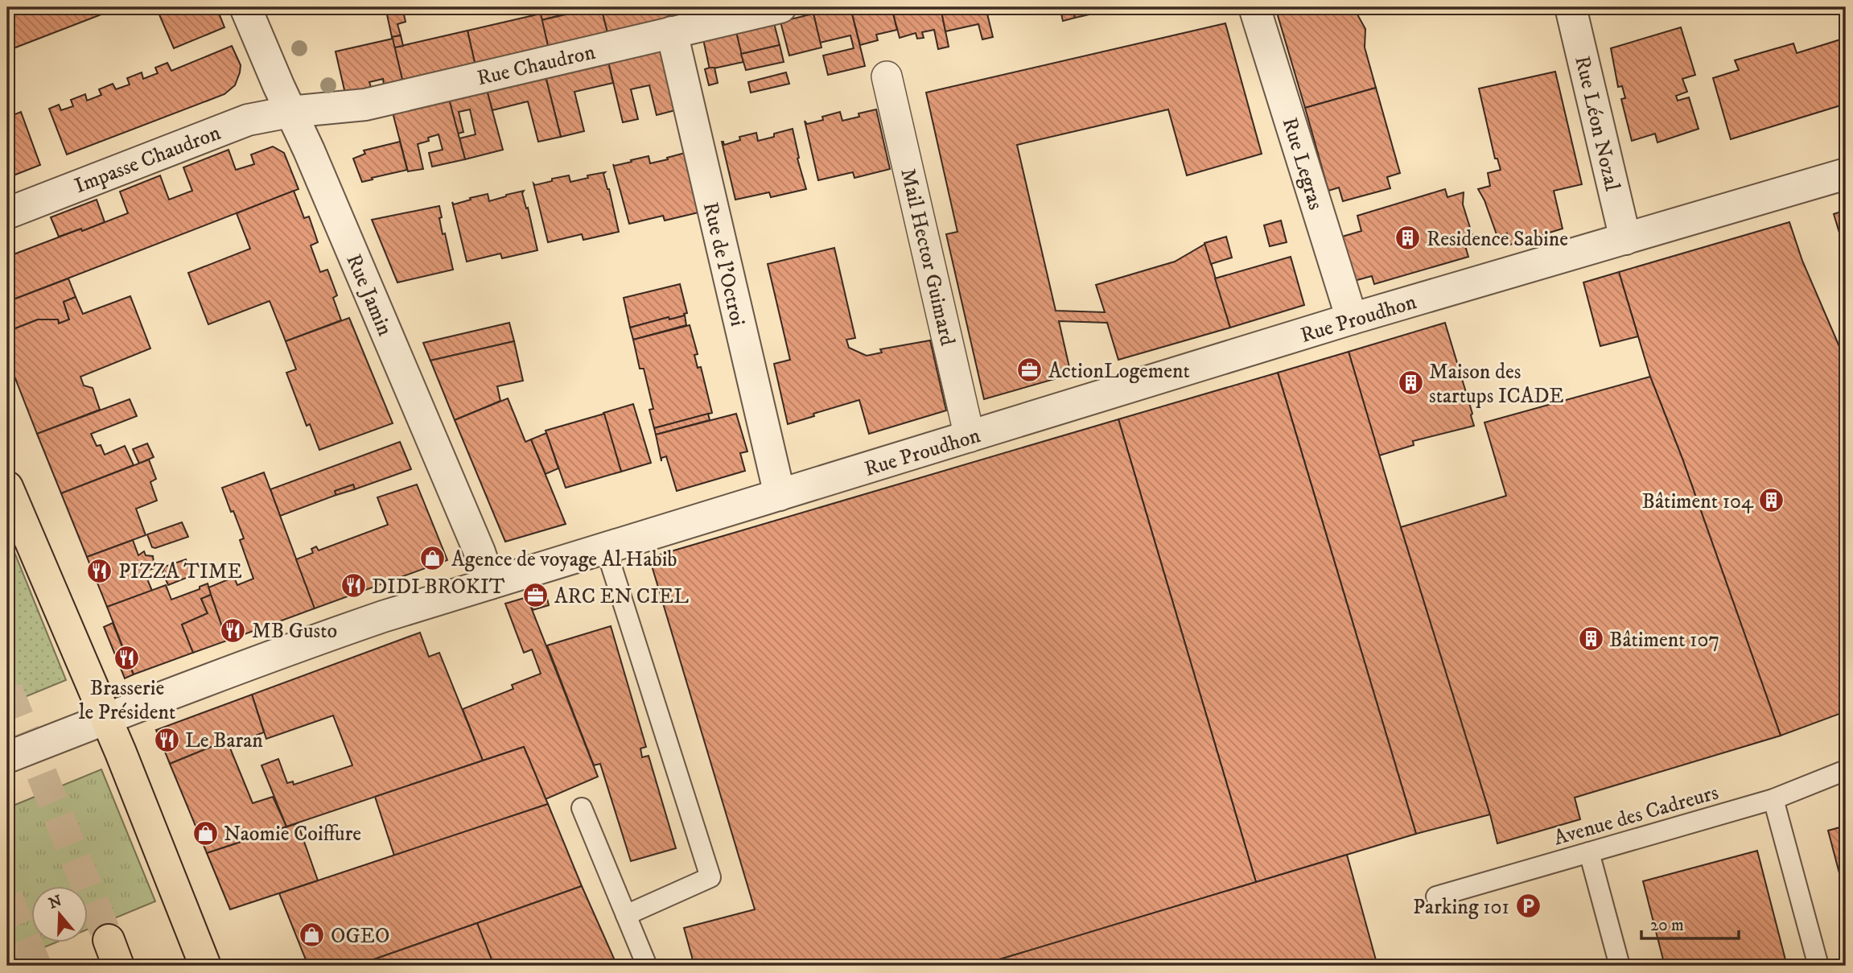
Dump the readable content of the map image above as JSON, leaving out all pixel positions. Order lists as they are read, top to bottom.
{
  "streets": {
    "street": [
      "Rue Chaudron",
      "Rue Léon Nozal",
      "Impasse Chaudron",
      "Rue Legras",
      "Mail Hector Guimard",
      "Rue de l'Octroi",
      "Rue Jamin",
      "Rue Proudhon"
    ],
    "lane": ["Avenue des Cadreurs"]
  },
  "crossings": [
    ["Rue Chaudron", "Impasse Chaudron"],
    ["Rue Chaudron", "Rue de l'Octroi"],
    ["Rue Chaudron", "Rue Jamin"],
    ["Rue Léon Nozal", "Rue Proudhon"],
    ["Impasse Chaudron", "Rue Jamin"],
    ["Rue Legras", "Rue Proudhon"],
    ["Mail Hector Guimard", "Rue Proudhon"],
    ["Rue de l'Octroi", "Rue Proudhon"],
    ["Rue Jamin", "Rue Proudhon"]
  ],
  "places": {
    "building": [
      "Residence Sabine",
      "Maison des startups ICADE",
      "Bâtiment 104",
      "Bâtiment 107"
    ],
    "office": ["ActionLogement", "ARC EN CIEL"],
    "shop": ["Agence de voyage Al Habib", "Naomie Coiffure", "OGEO"],
    "restaurant": [
      "PIZZA TIME",
      "DIDI BROKIT",
      "MB Gusto",
      "Brasserie le Président",
      "Le Baran"
    ],
    "parking": ["Parking 101"]
  },
  "scale_bar": "20 m",
  "north": "top"
}
